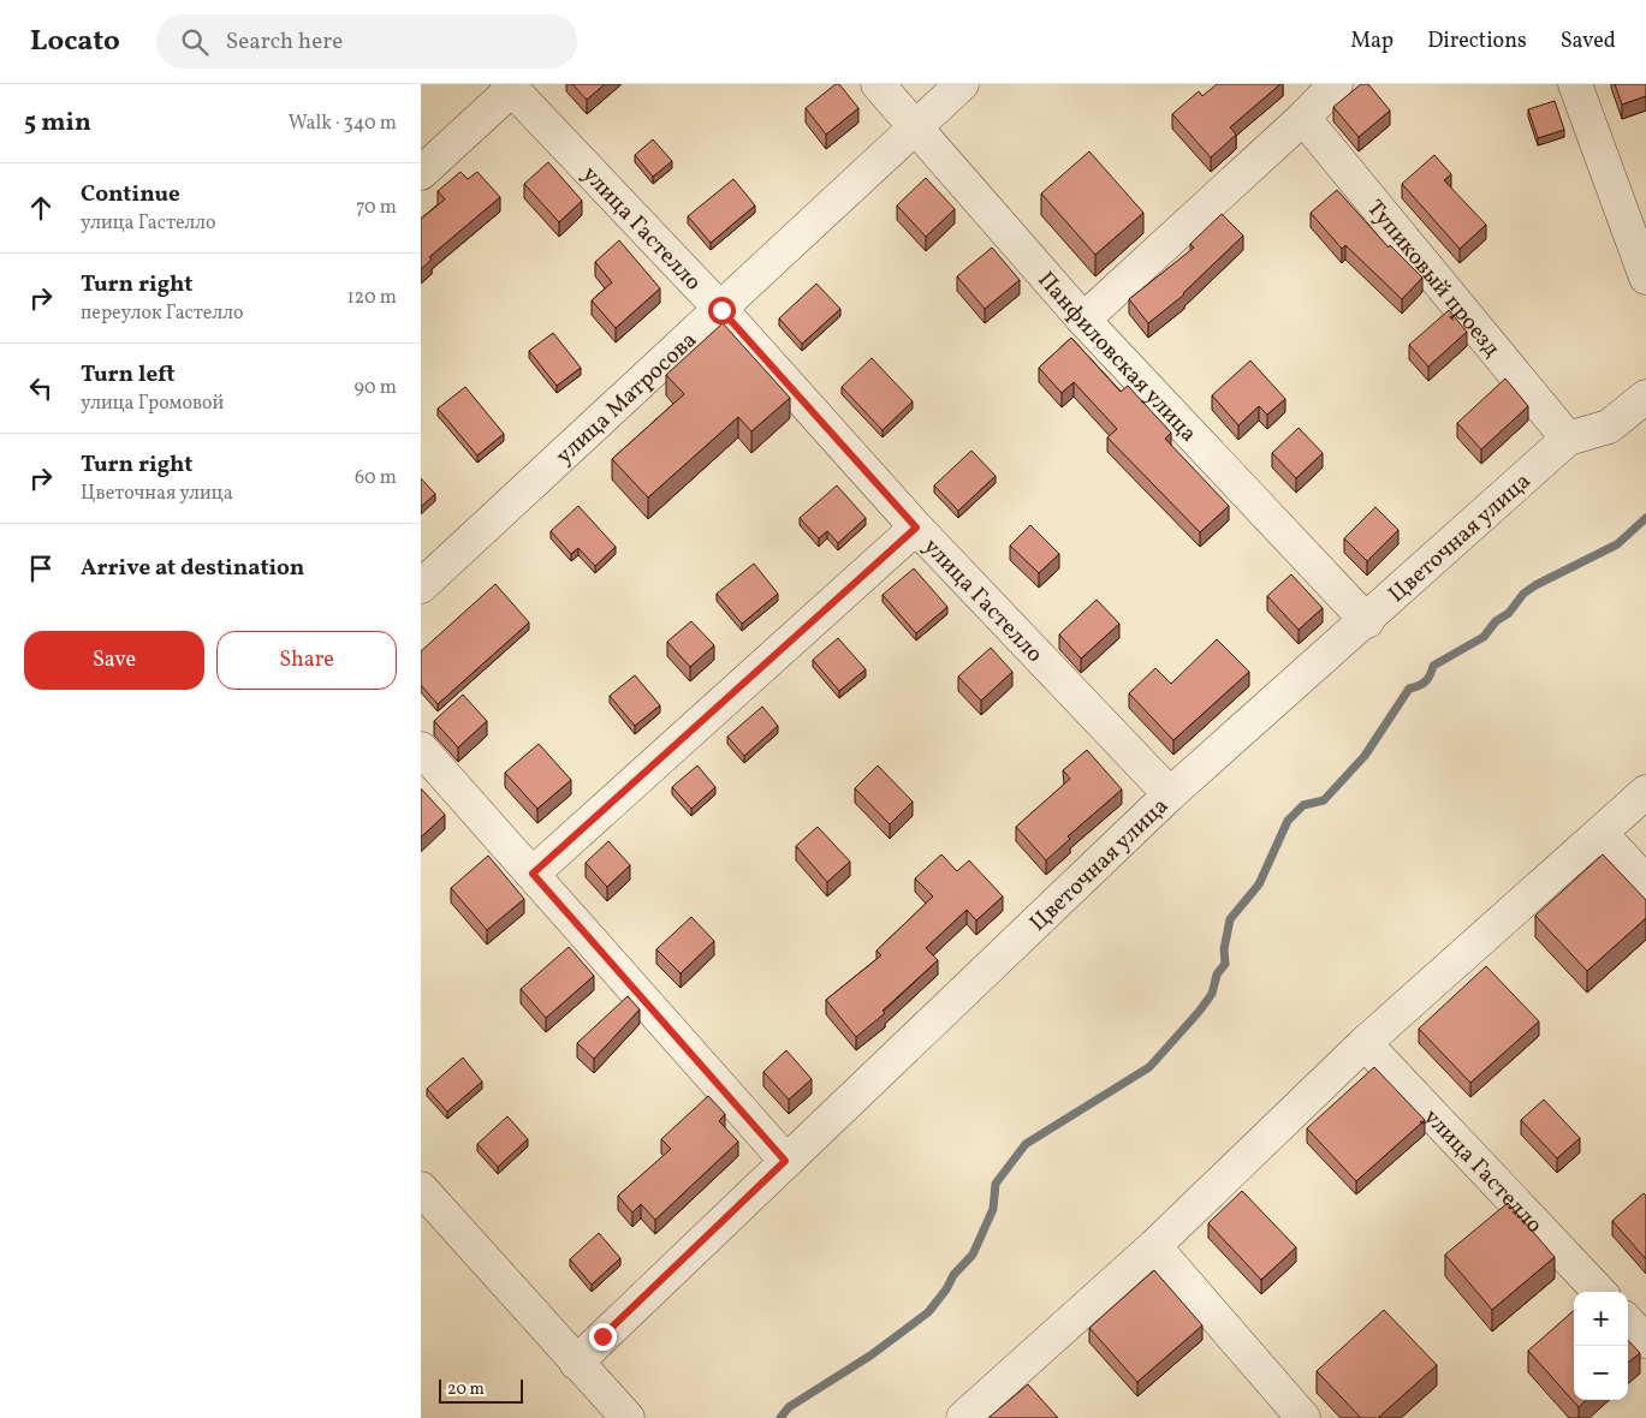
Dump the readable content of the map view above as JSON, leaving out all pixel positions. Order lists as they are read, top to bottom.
{
  "streets": {
    "street": [
      "улица Гастелло",
      "Тупиковый проезд",
      "Панфиловская улица",
      "улица Матросова",
      "Цветочная улица"
    ]
  },
  "crossings": [
    ["улица Гастелло", "улица Матросова"],
    ["улица Гастелло", "Цветочная улица"],
    ["Тупиковый проезд", "Цветочная улица"],
    ["Панфиловская улица", "улица Матросова"],
    ["Панфиловская улица", "Цветочная улица"]
  ],
  "scale_bar": "20 m",
  "page": {
    "header": "Locato",
    "search": "Search here",
    "nav": ["Map", "Directions", "Saved"],
    "heading": ["5 min", "Walk · 340 m"],
    "list": [
      ["Continue", "улица Гастелло", "70 m"],
      ["Turn right", "переулок Гастелло", "120 m"],
      ["Turn left", "улица Громовой", "90 m"],
      ["Turn right", "Цветочная улица", "60 m"],
      "Arrive at destination"
    ],
    "buttons": ["Save", "Share"],
    "map_buttons": ["+", "−"],
    "scale": "20 m"
  }
}
